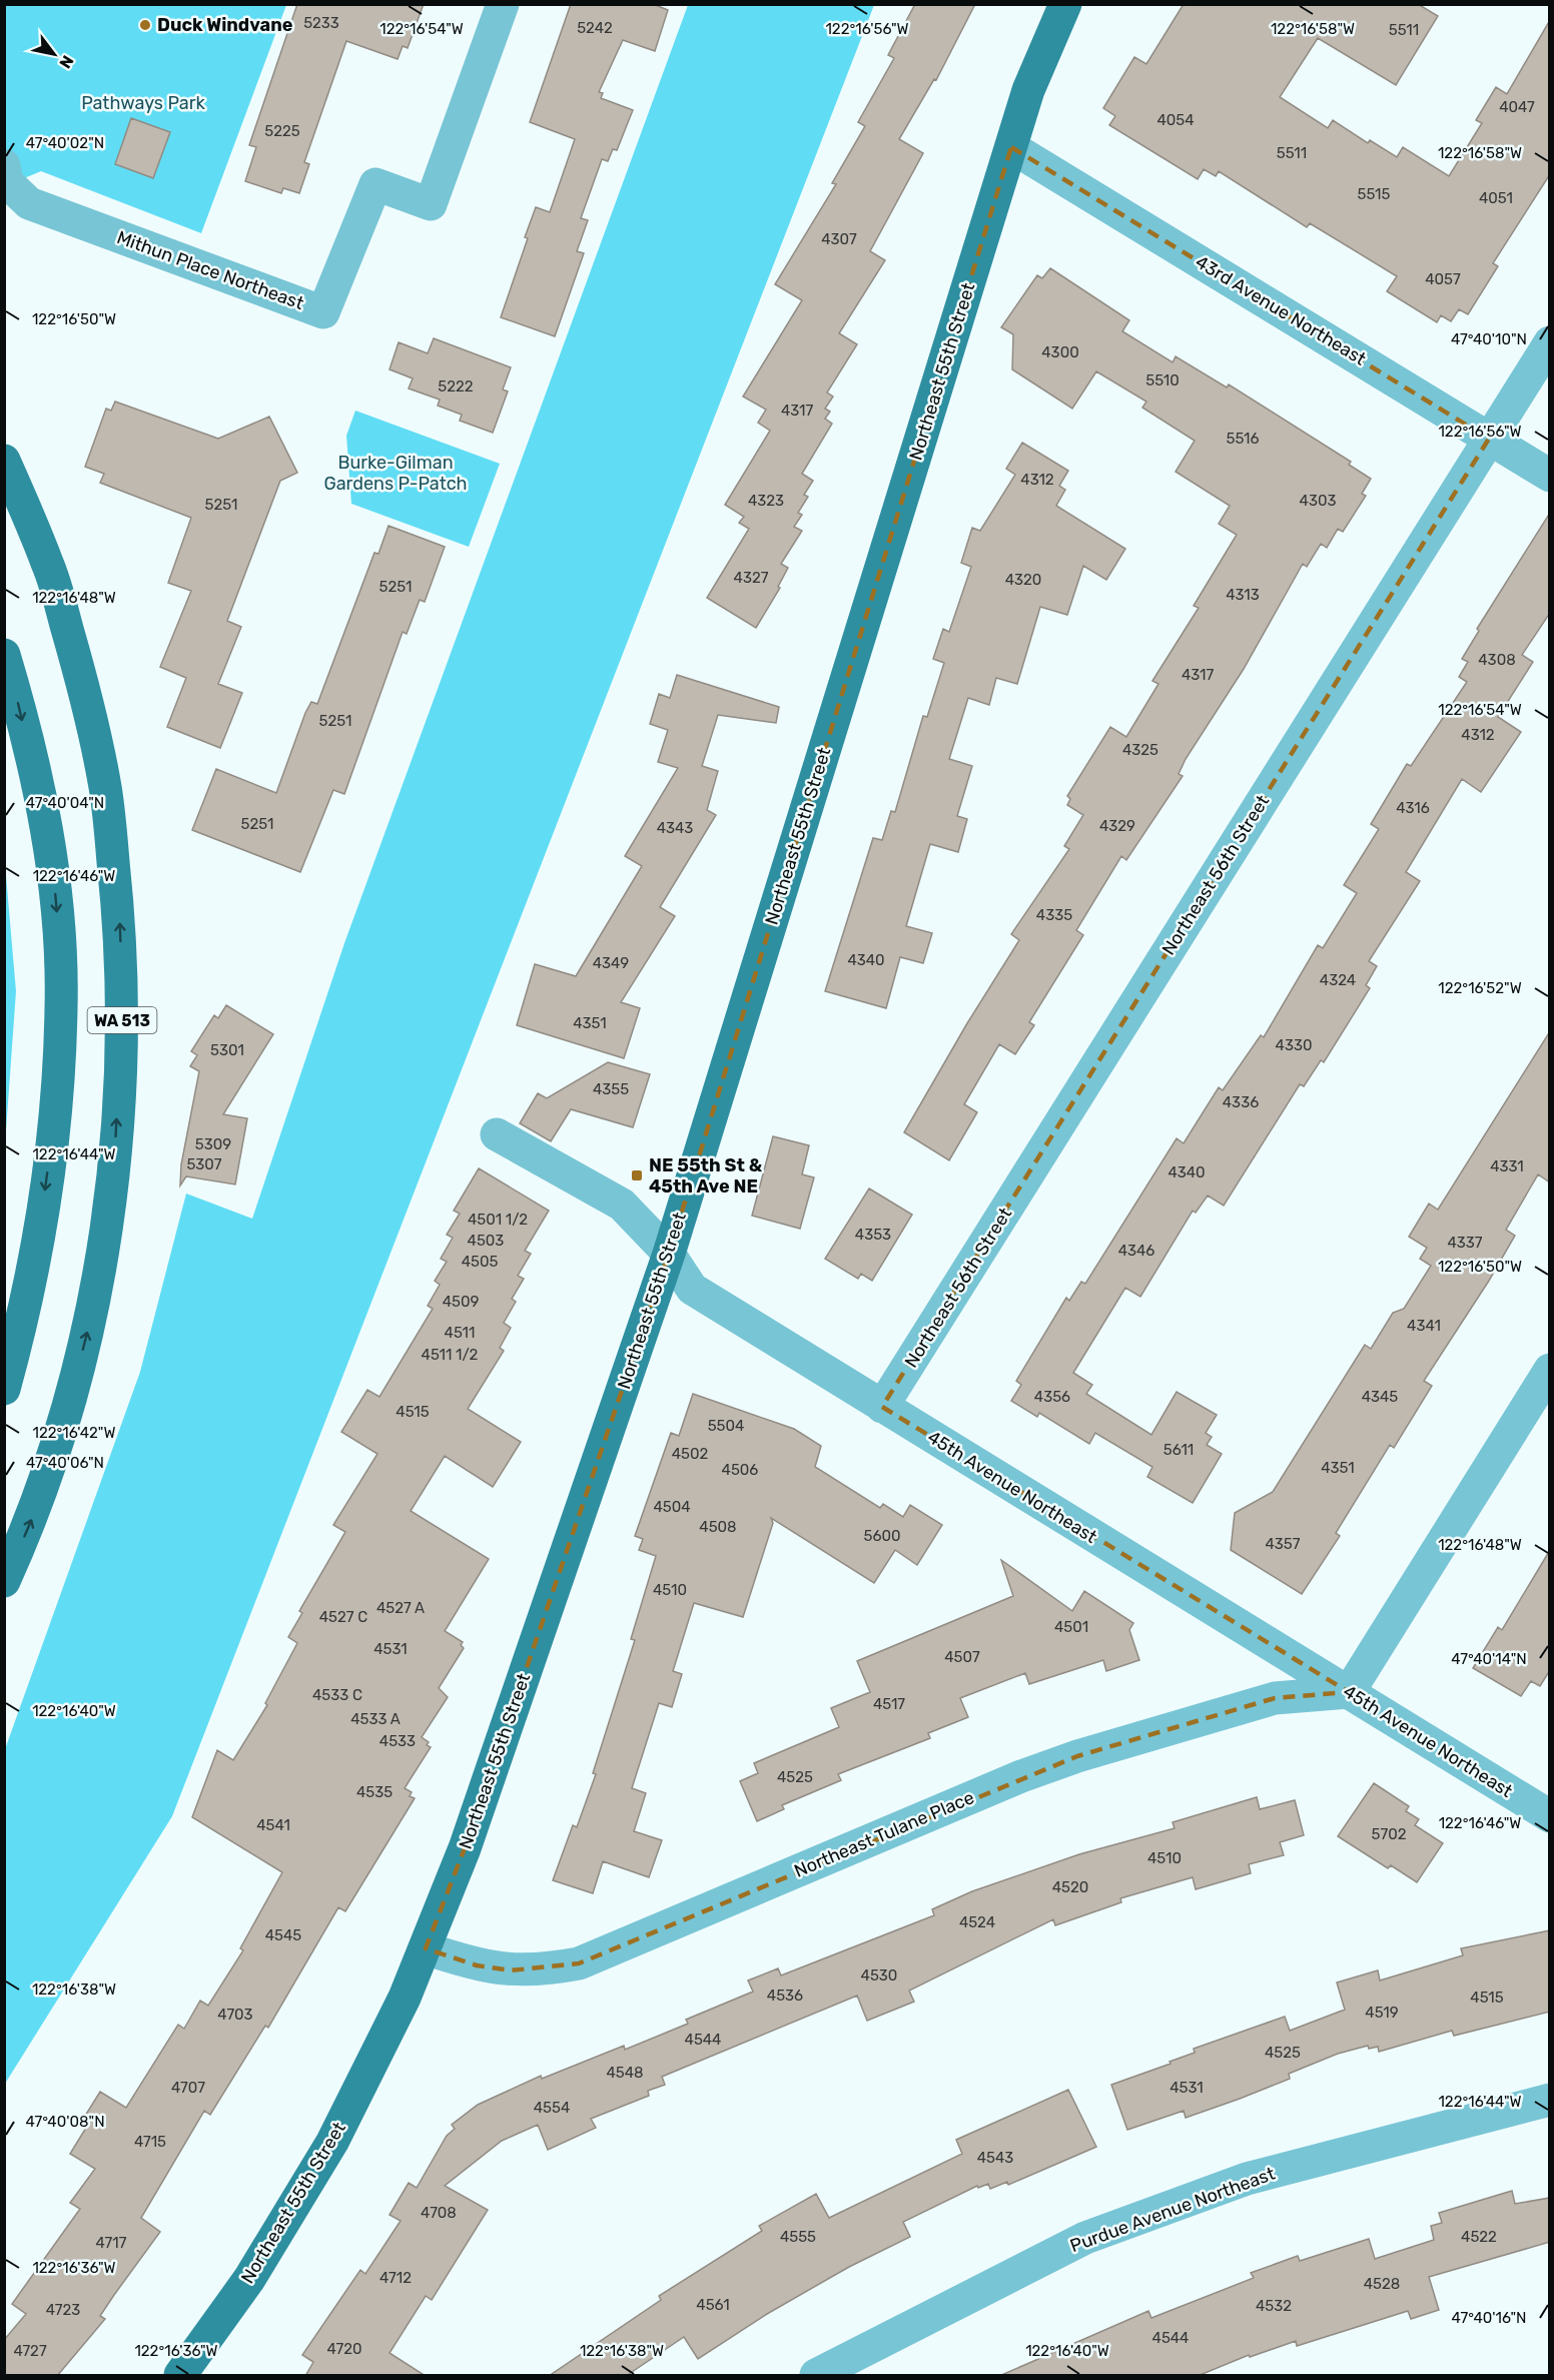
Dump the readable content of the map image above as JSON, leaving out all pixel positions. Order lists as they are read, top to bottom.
{
  "streets": {
    "main road": ["Northeast 55th Street", "WA 513"],
    "street": [
      "Mithun Place Northeast",
      "43rd Avenue Northeast",
      "Northeast 56th Street",
      "45th Avenue Northeast",
      "Northeast Tulane Place",
      "Purdue Avenue Northeast"
    ]
  },
  "crossings": [
    ["43rd Avenue Northeast", "Northeast 55th Street"],
    ["43rd Avenue Northeast", "Northeast 56th Street"],
    ["Northeast 55th Street", "45th Avenue Northeast"],
    ["Northeast 55th Street", "Northeast Tulane Place"],
    ["Northeast 56th Street", "45th Avenue Northeast"],
    ["45th Avenue Northeast", "Northeast Tulane Place"]
  ],
  "parks": ["Pathways Park", "Burke-Gilman Gardens P-Patch"],
  "places": {
    "other": ["Duck Windvane"],
    "transit": ["NE 55th St & 45th Ave NE"]
  },
  "house_numbers": [
    "5233",
    "5242",
    "5511",
    "4047",
    "4054",
    "5225",
    "5511",
    "5515",
    "4051",
    "4307",
    "4057",
    "4300",
    "5510",
    "5222",
    "4317",
    "5516",
    "4312",
    "4323",
    "4303",
    "5251",
    "4327",
    "4320",
    "5251",
    "4313",
    "4308",
    "4317",
    "5251",
    "4312",
    "4325",
    "4316",
    "5251",
    "4329",
    "4343",
    "4335",
    "4340",
    "4349",
    "4324",
    "4351",
    "4330",
    "5301",
    "4355",
    "4336",
    "5309",
    "5307",
    "4331",
    "4340",
    "4501 1/2",
    "4353",
    "4503",
    "4337",
    "4346",
    "4505",
    "4509",
    "4341",
    "4511",
    "4511 1/2",
    "4356",
    "4345",
    "4515",
    "5504",
    "5611",
    "4502",
    "4351",
    "4506",
    "4504",
    "4508",
    "5600",
    "4357",
    "4510",
    "4527 A",
    "4527 C",
    "4501",
    "4531",
    "4507",
    "4533 C",
    "4517",
    "4533 A",
    "4533",
    "4525",
    "4535",
    "4541",
    "5702",
    "4510",
    "4520",
    "4524",
    "4545",
    "4530",
    "4536",
    "4515",
    "4519",
    "4703",
    "4544",
    "4525",
    "4548",
    "4707",
    "4531",
    "4554",
    "4715",
    "4543",
    "4708",
    "4555",
    "4522",
    "4717",
    "4712",
    "4528",
    "4561",
    "4532",
    "4723",
    "4544",
    "4720",
    "4727"
  ],
  "north": "bottom right",
  "coordinates": [
    "122°16'54\"W",
    "122°16'56\"W",
    "122°16'58\"W",
    "47°40'02\"N",
    "122°16'50\"W",
    "47°40'10\"N",
    "122°16'48\"W",
    "47°40'04\"N",
    "122°16'46\"W",
    "122°16'52\"W",
    "122°16'44\"W",
    "122°16'42\"W",
    "47°40'06\"N",
    "47°40'14\"N",
    "122°16'40\"W",
    "122°16'38\"W",
    "47°40'08\"N",
    "122°16'36\"W",
    "47°40'16\"N"
  ]
}
